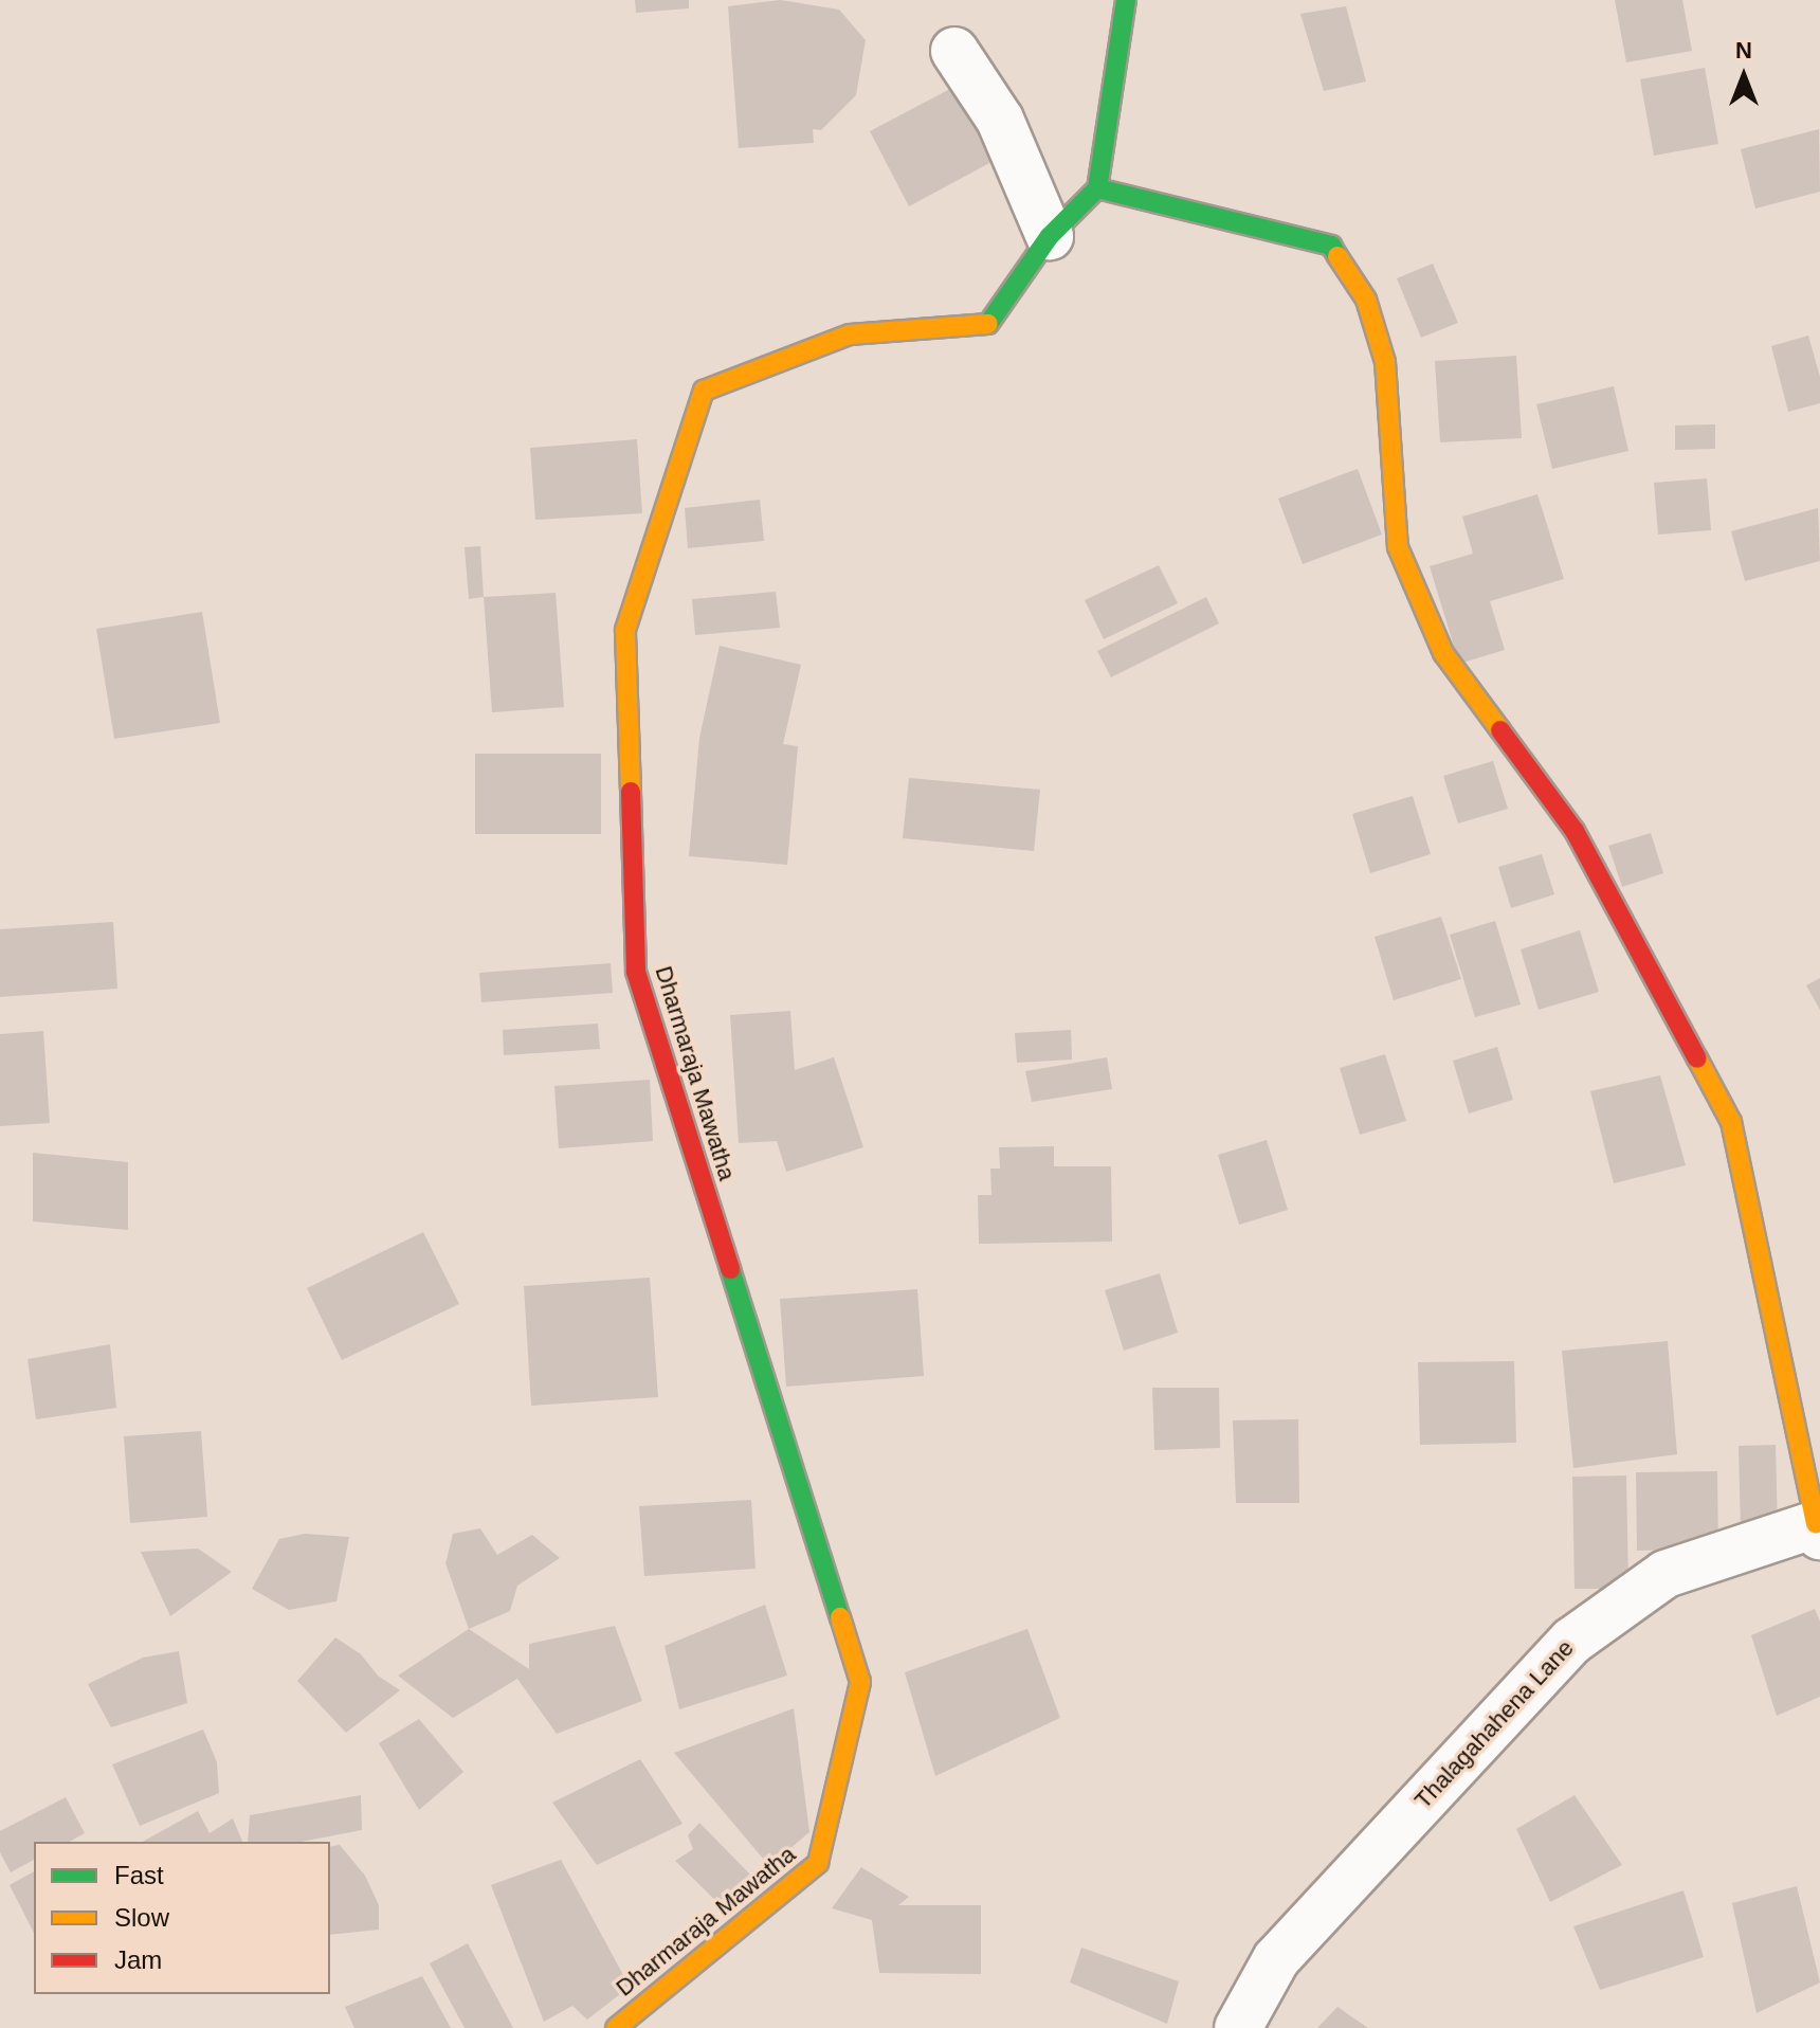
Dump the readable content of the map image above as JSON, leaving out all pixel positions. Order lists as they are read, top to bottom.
{
  "streets": {
    "street": ["Dharmaraja Mawatha", "Thalagahahena Lane"]
  },
  "legend": ["Fast", "Slow", "Jam"],
  "north": "top"
}
